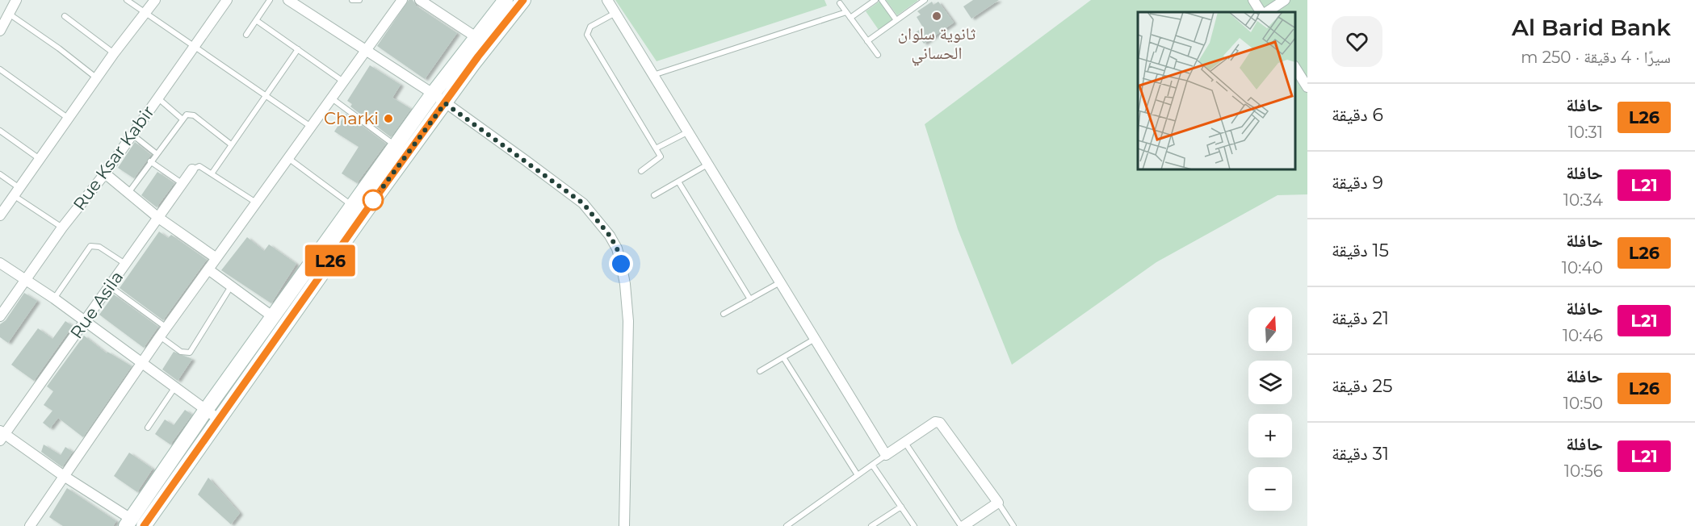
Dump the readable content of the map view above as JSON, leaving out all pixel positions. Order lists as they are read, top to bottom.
{
  "streets": {
    "street": ["Rue Ksar Kabir", "Rue Asila"]
  },
  "places": ["ثانوية سلوان الحساني", "Charki"],
  "lines": ["bus line L26"],
  "north": "top",
  "page": {
    "heading": ["Al Barid Bank", "سيرًا · 4 دقيقة · 250 m"],
    "on_map": "L26",
    "list": [
      {
        "mark": "L26",
        "name": "حافلة",
        "note": "10:31",
        "value": "6 دقيقة"
      },
      {
        "mark": "L21",
        "name": "حافلة",
        "note": "10:34",
        "value": "9 دقيقة"
      },
      {
        "mark": "L26",
        "name": "حافلة",
        "note": "10:40",
        "value": "15 دقيقة"
      },
      {
        "mark": "L21",
        "name": "حافلة",
        "note": "10:46",
        "value": "21 دقيقة"
      },
      {
        "mark": "L26",
        "name": "حافلة",
        "note": "10:50",
        "value": "25 دقيقة"
      },
      {
        "mark": "L21",
        "name": "حافلة",
        "note": "10:56",
        "value": "31 دقيقة"
      }
    ],
    "map_buttons": ["+", "−"]
  }
}
